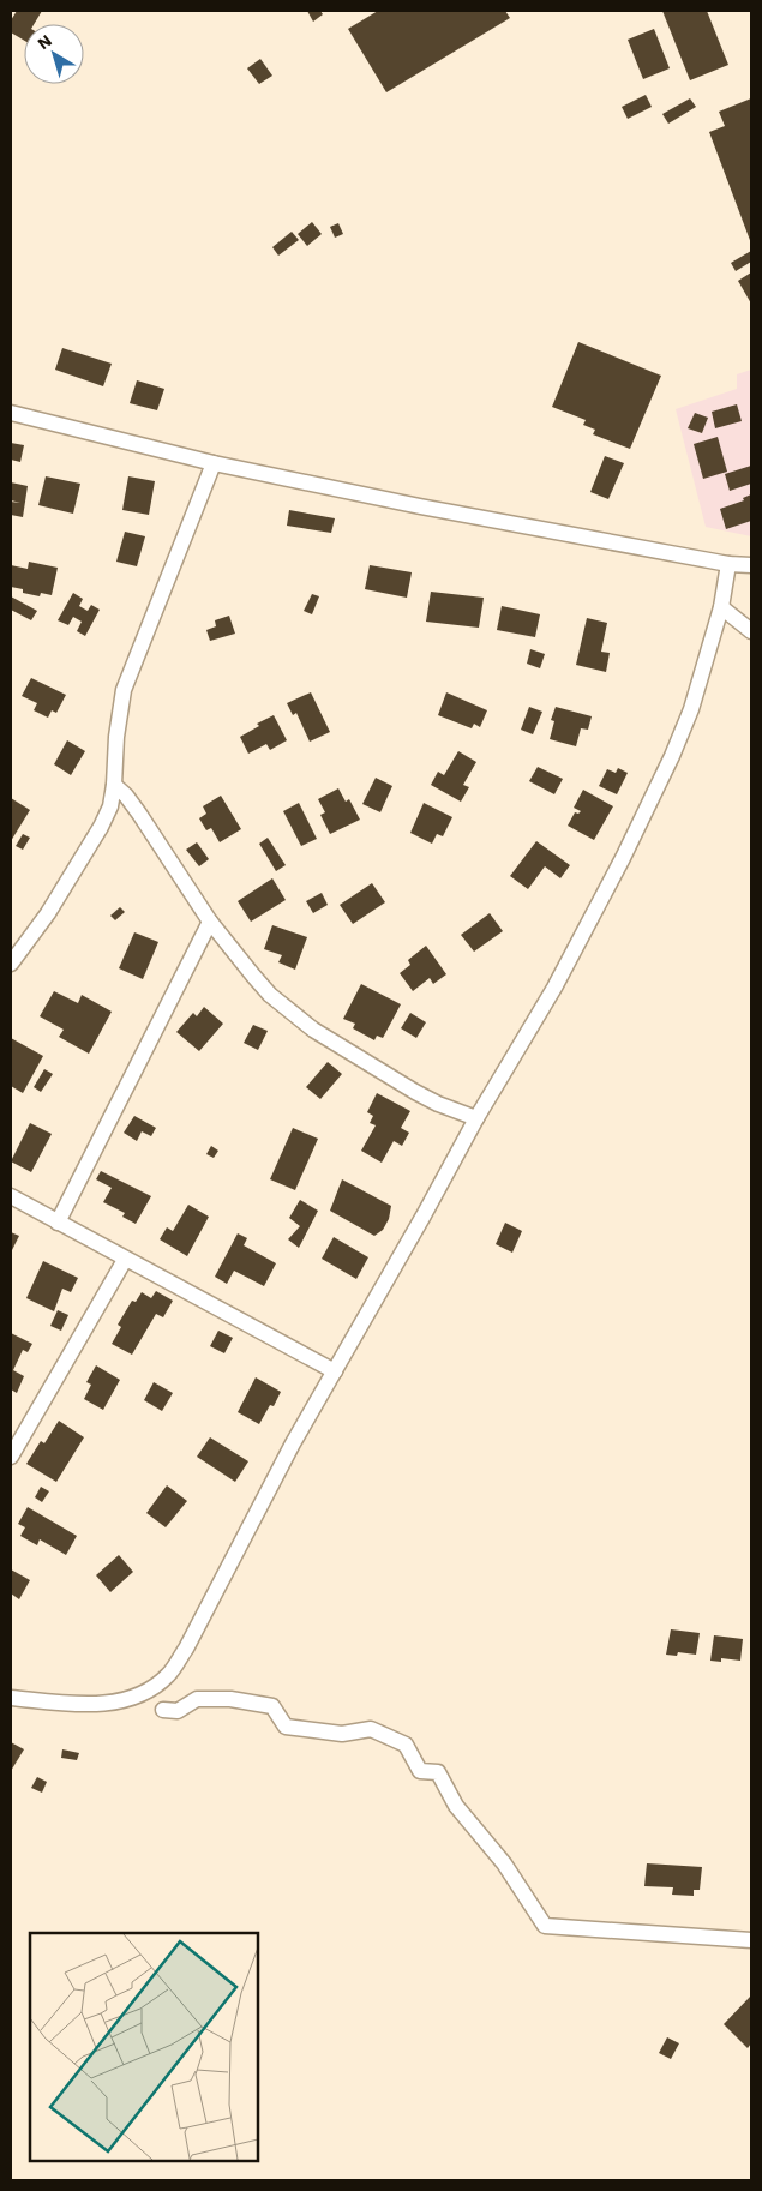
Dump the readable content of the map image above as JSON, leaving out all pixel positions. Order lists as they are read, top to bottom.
{
  "north": "top left"
}
